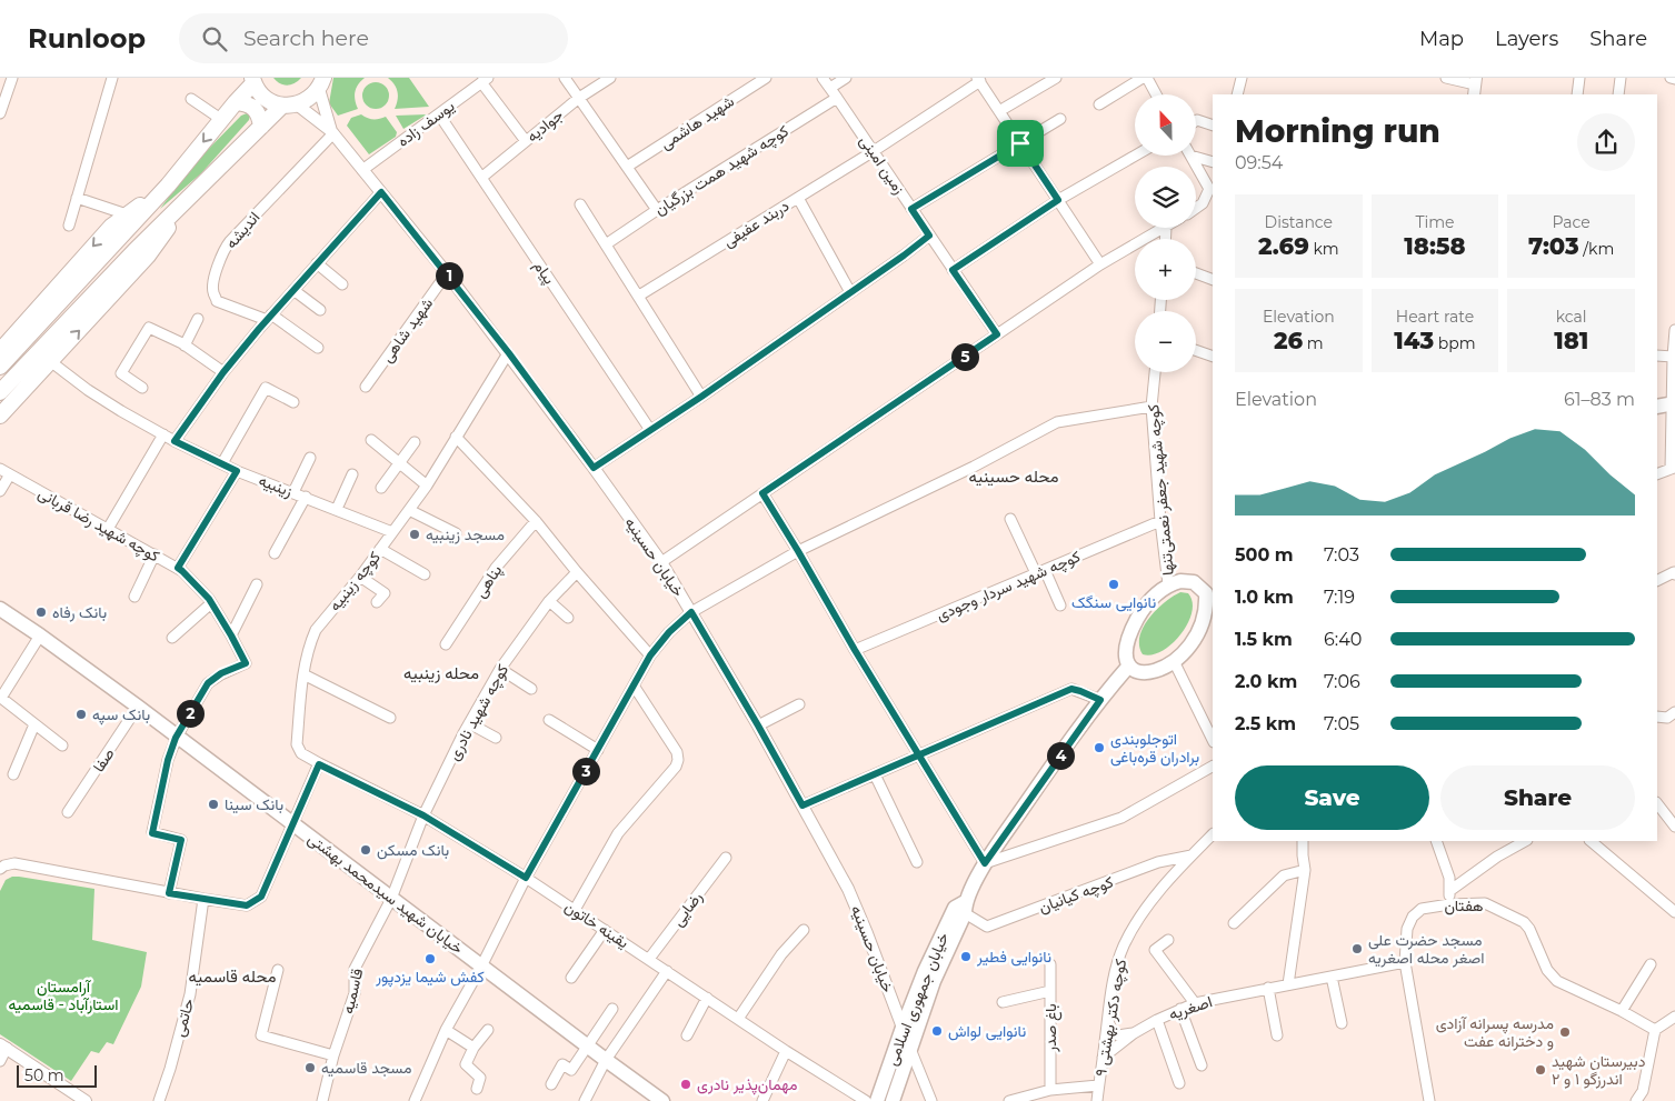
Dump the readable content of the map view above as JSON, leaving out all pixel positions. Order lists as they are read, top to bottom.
{
  "streets": {
    "main road": ["خیابان شهید سیدمحمد بهشتی", "خیابان جمهوری اسلامی"],
    "street": [
      "شهید هاشمی",
      "یوسف زاده",
      "جوادیه",
      "زمین امینی",
      "کوچه شهید همت بزرگیان",
      "دربند عفیفی",
      "اندیشه",
      "پیام",
      "شهید شاهی",
      "زینبیه",
      "کوچه شهید جعفر نعمتی‌تنها",
      "کوچه شهید رضا قربانی",
      "خیابان حسینیه",
      "کوچه زینبیه",
      "پناهی",
      "کوچه شهید سردار وجودی",
      "کوچه شهید نادری",
      "صفا",
      "کوچه کیانیان",
      "هفتان",
      "رضایی",
      "یقینه خاتون",
      "قاسمیه",
      "اصغریه",
      "حاتمی",
      "کوچه دکتر بهشتی ۹",
      "باغ صدر"
    ]
  },
  "crossings": [
    ["یوسف زاده", "پیام"],
    ["یوسف زاده", "خیابان حسینیه"],
    ["جوادیه", "پیام"],
    ["زمین امینی", "کوچه شهید همت بزرگیان"],
    ["زمین امینی", "دربند عفیفی"],
    ["اندیشه", "خیابان حسینیه"],
    ["شهید شاهی", "خیابان حسینیه"],
    ["زینبیه", "کوچه زینبیه"],
    ["کوچه شهید جعفر نعمتی‌تنها", "کوچه شهید سردار وجودی"],
    ["کوچه شهید رضا قربانی", "خیابان شهید سیدمحمد بهشتی"],
    ["خیابان حسینیه", "کوچه زینبیه"],
    ["خیابان حسینیه", "خیابان جمهوری اسلامی"],
    ["کوچه زینبیه", "یقینه خاتون"],
    ["کوچه شهید نادری", "خیابان شهید سیدمحمد بهشتی"],
    ["کوچه شهید نادری", "یقینه خاتون"],
    ["کوچه شهید نادری", "قاسمیه"],
    ["صفا", "خیابان شهید سیدمحمد بهشتی"],
    ["خیابان شهید سیدمحمد بهشتی", "قاسمیه"],
    ["کوچه کیانیان", "خیابان جمهوری اسلامی"],
    ["کوچه کیانیان", "کوچه دکتر بهشتی ۹"],
    ["هفتان", "اصغریه"],
    ["رضایی", "یقینه خاتون"],
    ["اصغریه", "کوچه دکتر بهشتی ۹"]
  ],
  "districts": ["محله حسینیه", "محله زینبیه", "محله قاسمیه"],
  "parks": ["آرامستان استارآباد - قاسمیه"],
  "places": [
    "مسجد زینبیه",
    "نانوایی سنگک",
    "بانک رفاه",
    "بانک سپه",
    "اتوجلوبندی برادران قره‌باغی",
    "بانک سینا",
    "بانک مسکن",
    "مسجد حضرت علی اصغر محله اصغریه",
    "نانوایی فطیر",
    "کفش شیما یزدپور",
    "نانوایی لواش",
    "مدرسه پسرانه آزادی و دخترانه عفت",
    "مسجد قاسمیه",
    "دبیرستان شهید اندرزگو ۱ و ۲",
    "مهمان‌پذیر نادری"
  ],
  "scale_bar": "50 m",
  "north": "top",
  "page": {
    "header": "Runloop",
    "search": "Search here",
    "nav": ["Map", "Layers", "Share"],
    "map_buttons": ["+", "−"],
    "heading": ["Morning run", "09:54"],
    "stats": [
      ["Distance", "2.69 km"],
      ["Time", "18:58"],
      ["Pace", "7:03 /km"],
      ["Elevation", "26 m"],
      ["Heart rate", "143 bpm"],
      ["kcal", "181"]
    ],
    "pins": [
      "1",
      "5",
      "2",
      "4",
      "3"
    ],
    "chart": ["Elevation", "61–83 m"],
    "list": [
      {
        "name": "500 m",
        "note": "7:03"
      },
      {
        "name": "1.0 km",
        "note": "7:19"
      },
      {
        "name": "1.5 km",
        "note": "6:40"
      },
      {
        "name": "2.0 km",
        "note": "7:06"
      },
      {
        "name": "2.5 km",
        "note": "7:05"
      }
    ],
    "buttons": ["Save", "Share"],
    "scale": "50 m"
  }
}
